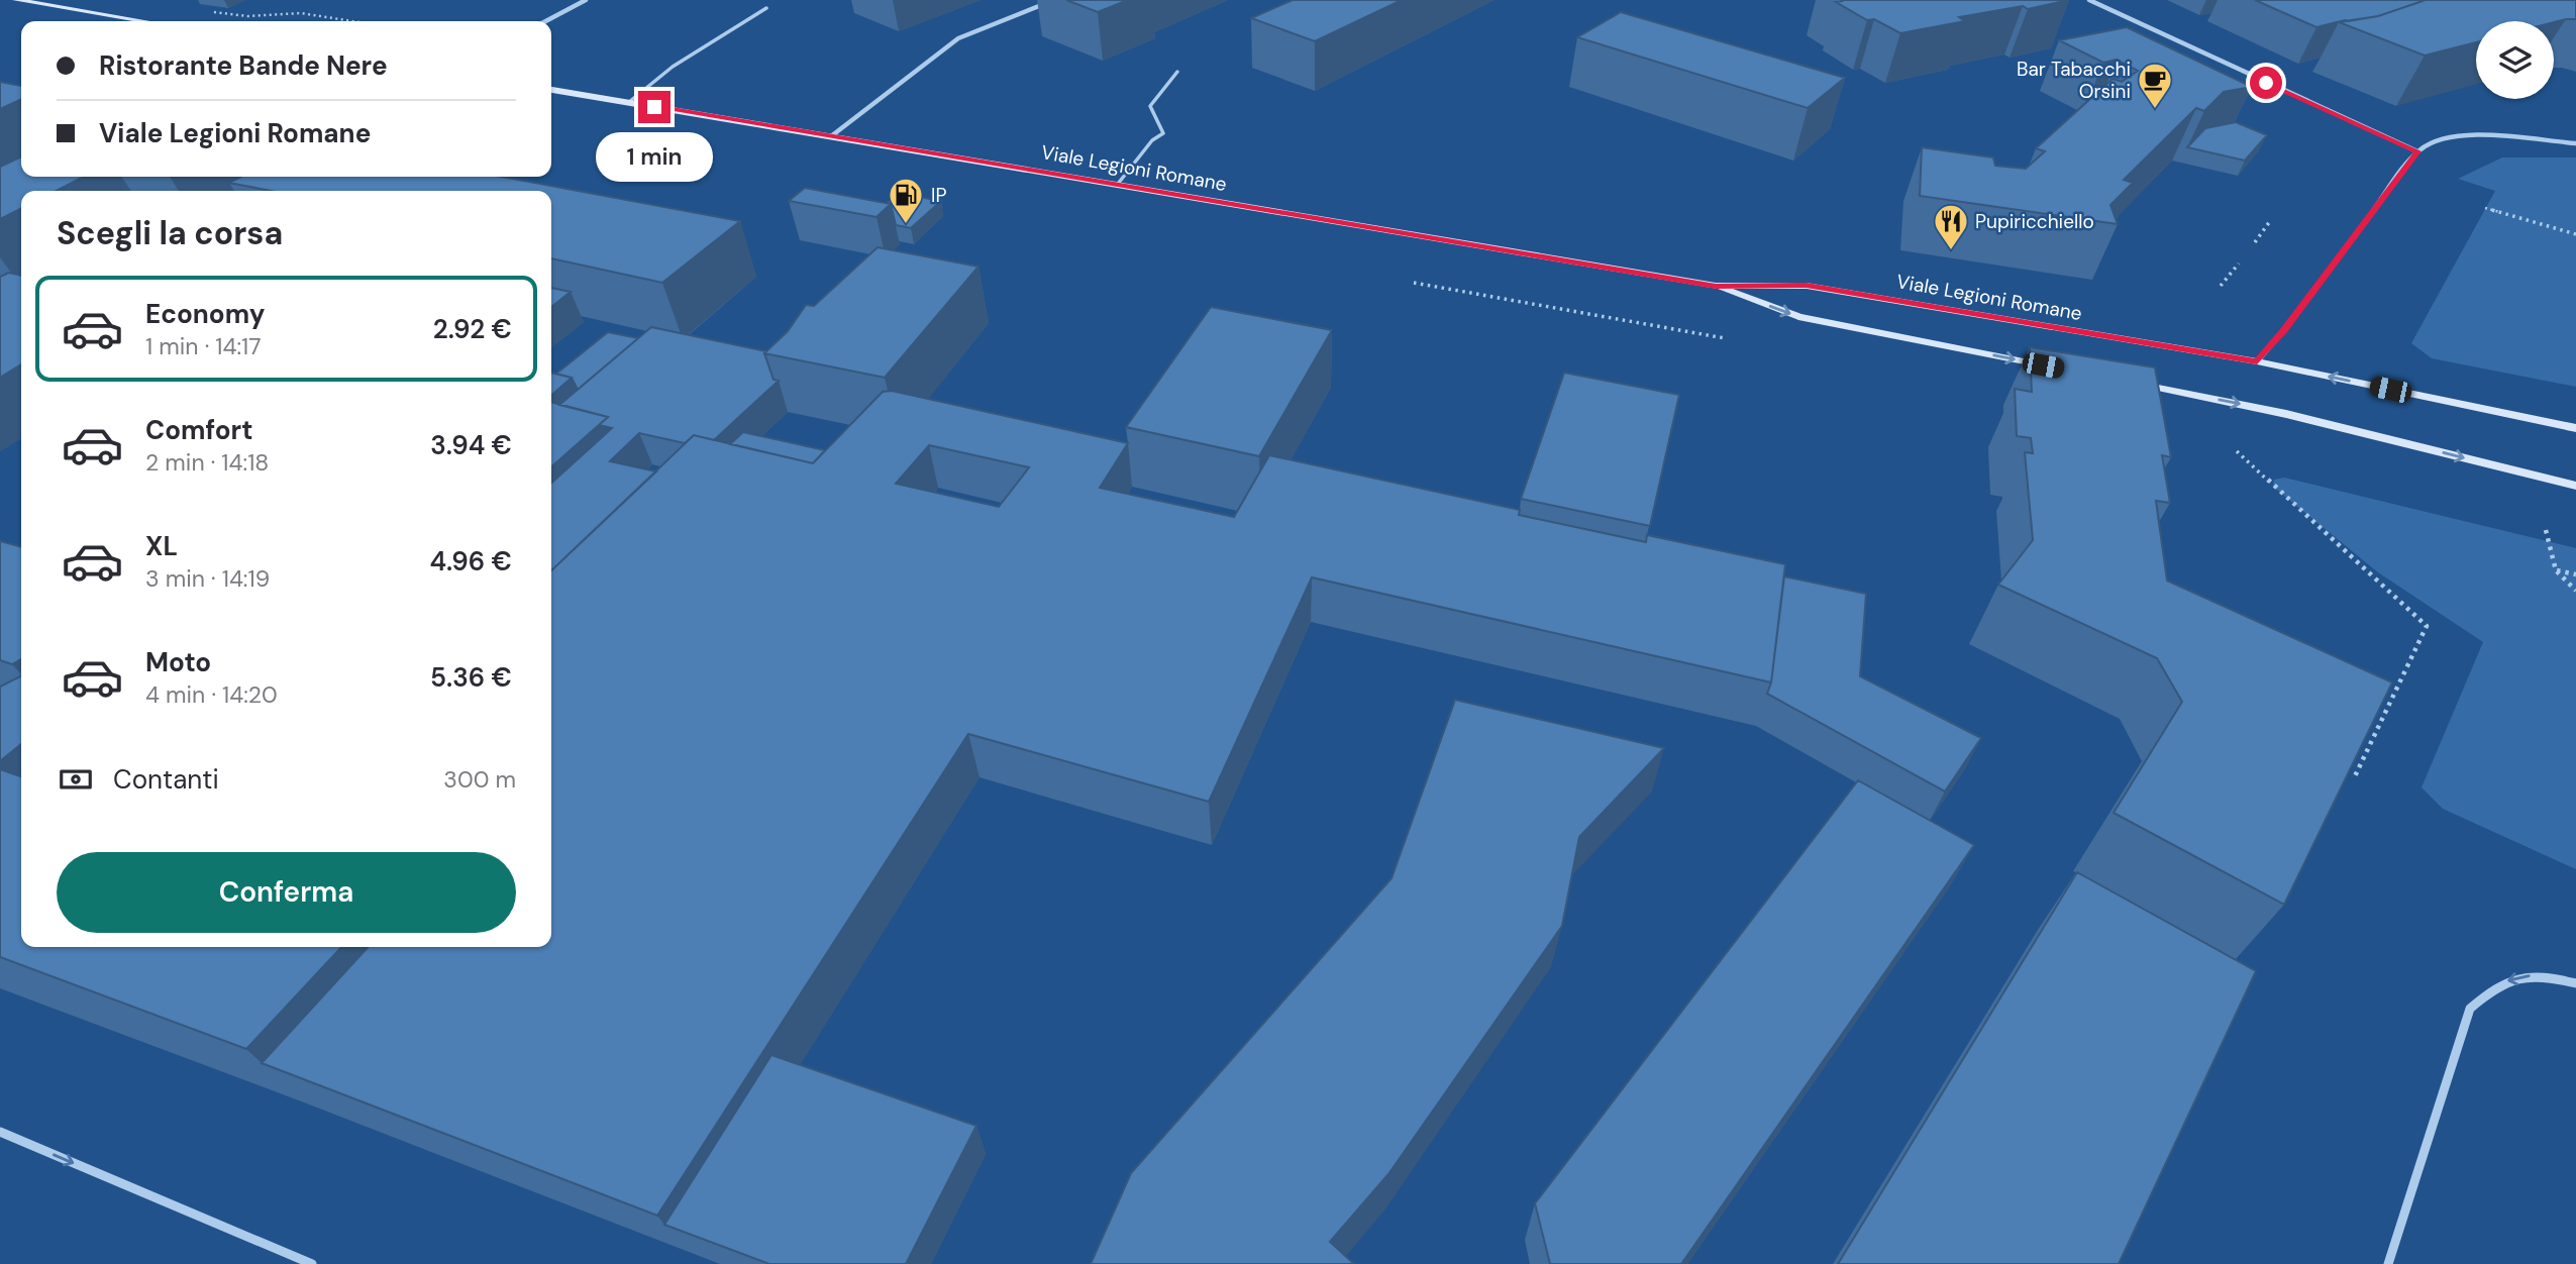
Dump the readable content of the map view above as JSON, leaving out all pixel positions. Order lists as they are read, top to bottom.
{
  "streets": {
    "main road": ["Viale Legioni Romane"]
  },
  "places": {
    "cafe": ["Bar Tabacchi Orsini"],
    "fuel station": ["IP"],
    "restaurant": ["Pupiricchiello"]
  },
  "page": {
    "banner": ["Ristorante Bande Nere", "Viale Legioni Romane"],
    "bubble": "1 min",
    "heading": "Scegli la corsa",
    "list": [
      {
        "name": "Economy",
        "note": "1 min · 14:17",
        "value": "2.92 €"
      },
      {
        "name": "Comfort",
        "note": "2 min · 14:18",
        "value": "3.94 €"
      },
      {
        "name": "XL",
        "note": "3 min · 14:19",
        "value": "4.96 €"
      },
      {
        "name": "Moto",
        "note": "4 min · 14:20",
        "value": "5.36 €"
      }
    ],
    "pay": ["Contanti", "300 m"],
    "buttons": "Conferma"
  }
}
